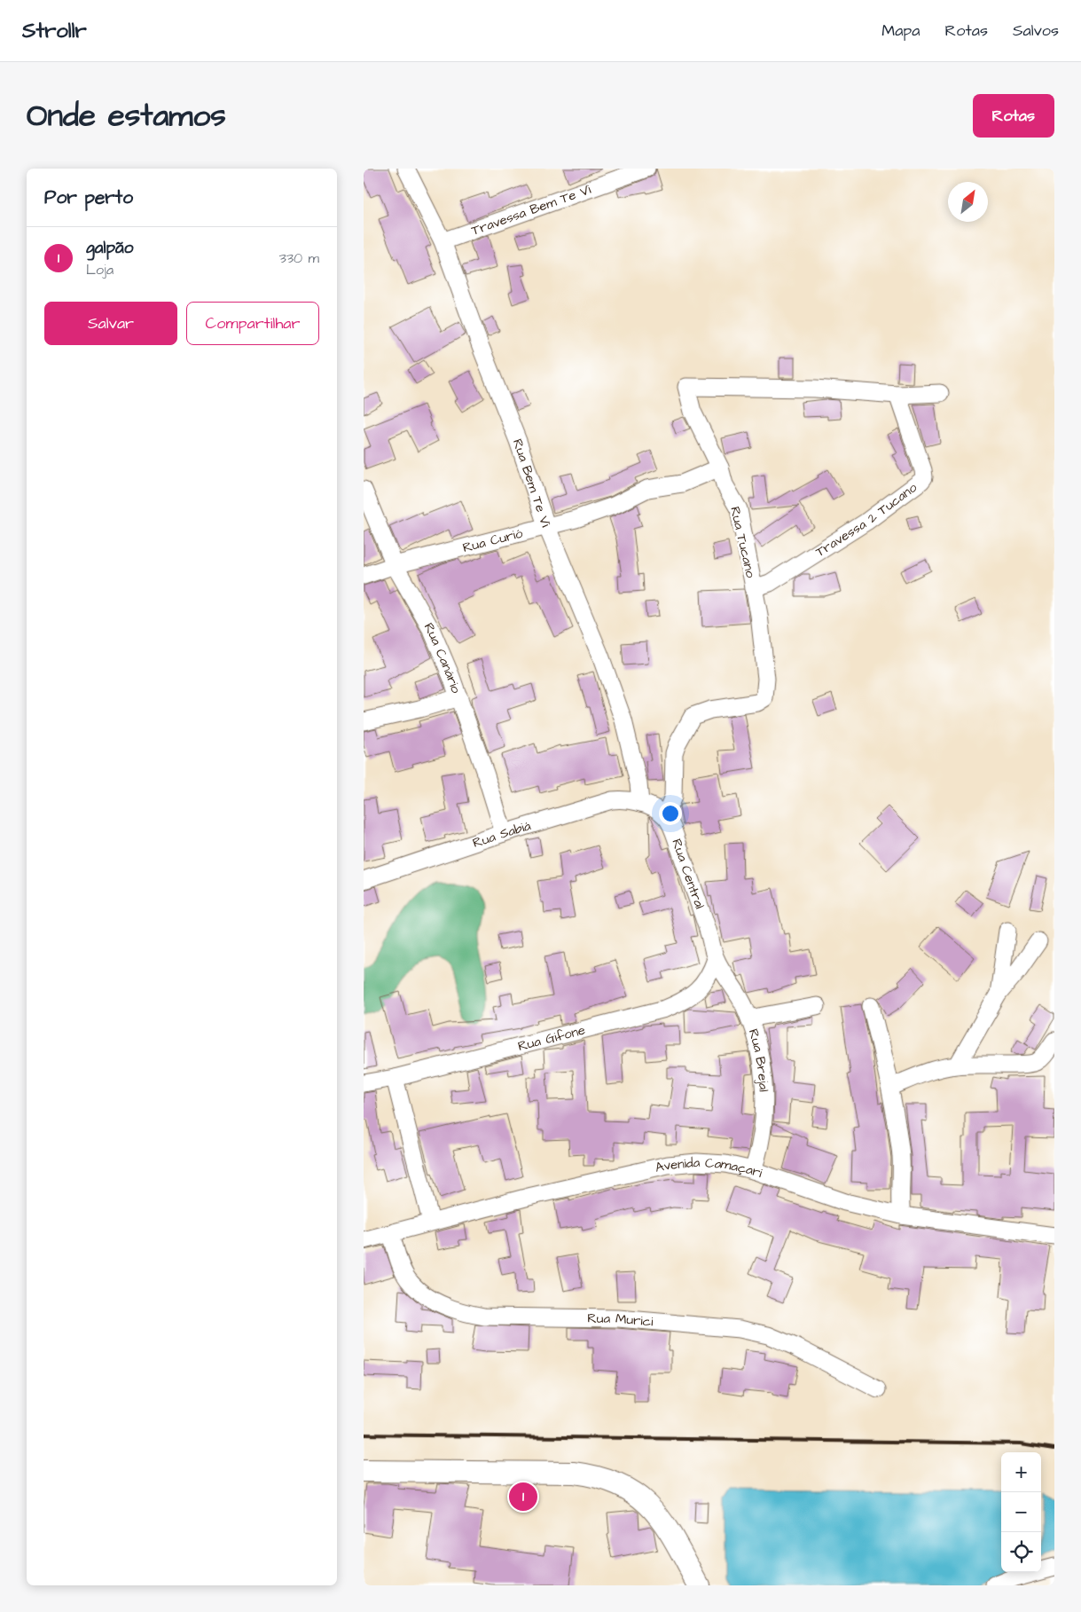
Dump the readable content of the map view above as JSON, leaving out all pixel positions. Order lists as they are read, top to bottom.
{
  "streets": {
    "street": [
      "Travessa Bem Te Vi",
      "Rua Bem Te Vi",
      "Travessa 2 Tucano",
      "Rua Curió",
      "Rua Tucano",
      "Rua Canário",
      "Rua Sabiá",
      "Rua Central",
      "Rua Gifone",
      "Rua Brejal",
      "Avenida Camaçari",
      "Rua Murici"
    ]
  },
  "crossings": [
    ["Travessa Bem Te Vi", "Rua Bem Te Vi"],
    ["Rua Bem Te Vi", "Rua Curió"],
    ["Rua Bem Te Vi", "Rua Sabiá"],
    ["Travessa 2 Tucano", "Rua Tucano"],
    ["Rua Curió", "Rua Tucano"],
    ["Rua Curió", "Rua Canário"],
    ["Rua Tucano", "Rua Central"],
    ["Rua Canário", "Rua Sabiá"],
    ["Rua Central", "Rua Gifone"],
    ["Rua Central", "Rua Brejal"],
    ["Rua Gifone", "Rua Brejal"],
    ["Rua Brejal", "Avenida Camaçari"],
    ["Avenida Camaçari", "Rua Murici"]
  ],
  "north": "top right",
  "page": {
    "header": "Strollr",
    "nav": ["Mapa", "Rotas", "Salvos"],
    "title": "Onde estamos",
    "buttons": [
      "Rotas",
      ["Salvar", "Compartilhar"]
    ],
    "heading": "Por perto",
    "list": [
      {
        "mark": "1",
        "name": "galpão",
        "note": "Loja",
        "value": "330 m"
      }
    ],
    "map_buttons": ["+", "−"],
    "pins": "1"
  }
}
